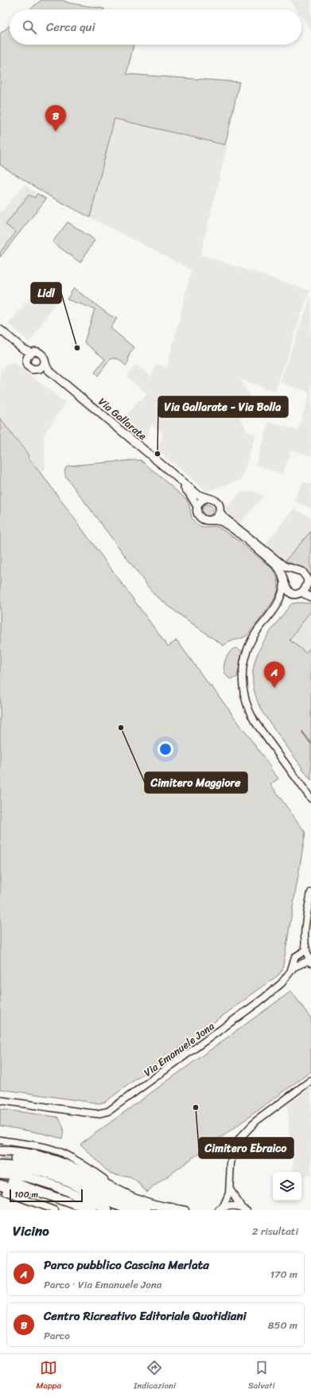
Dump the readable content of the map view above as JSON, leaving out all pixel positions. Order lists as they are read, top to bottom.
{
  "streets": {
    "main road": ["Via Gallarate"],
    "street": ["Via Emanuele Jona"]
  },
  "places": [
    "Lidl",
    "Via Gallarate - Via Bolla",
    "Cimitero Maggiore",
    "Cimitero Ebraico"
  ],
  "scale_bar": "100 m",
  "page": {
    "search": "Cerca qui",
    "pins": ["B", "A"],
    "scale": "100 m",
    "heading": ["Vicino", "2 risultati"],
    "list": [
      {
        "mark": "A",
        "name": "Parco pubblico Cascina Merlata",
        "note": "Parco · Via Emanuele Jona",
        "value": "170 m"
      },
      {
        "mark": "B",
        "name": "Centro Ricreativo Editoriale Quotidiani",
        "note": "Parco",
        "value": "850 m"
      }
    ],
    "nav": ["Mappa", "Indicazioni", "Salvati"]
  }
}
